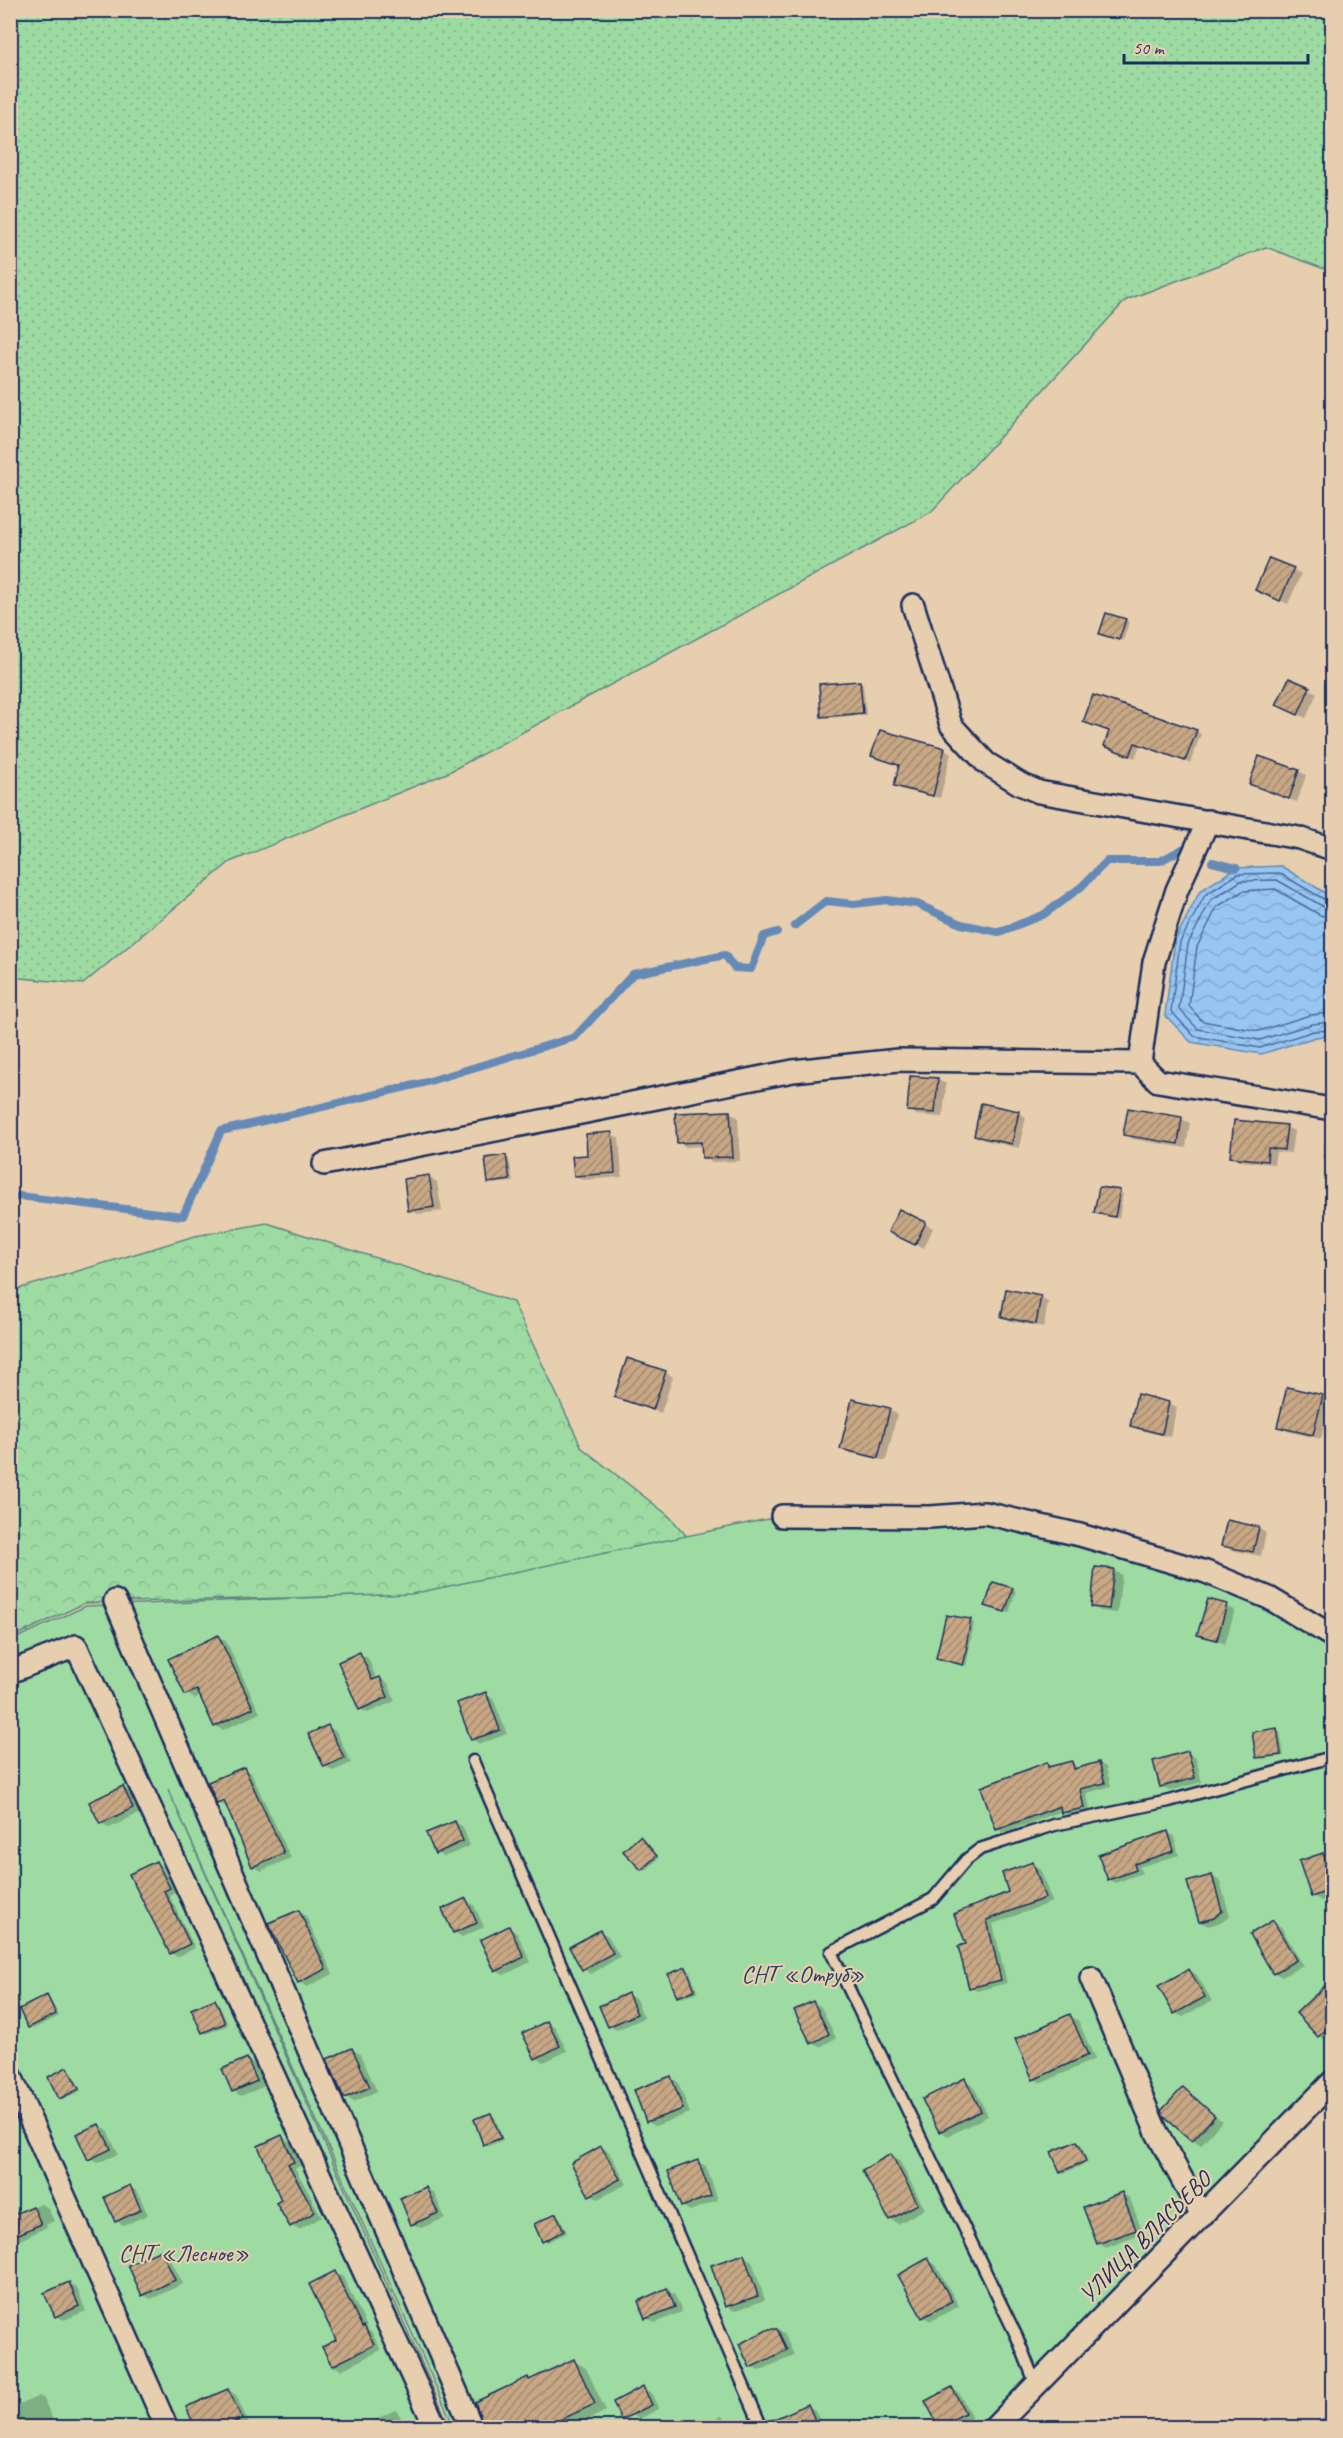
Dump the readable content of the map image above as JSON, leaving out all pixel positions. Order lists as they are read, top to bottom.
{
  "streets": {
    "street": ["УЛИЦА ВЛАСЬЕВО"]
  },
  "parks": ["СНТ «Отруб»", "СНТ «Лесное»"],
  "scale_bar": "50 m"
}
